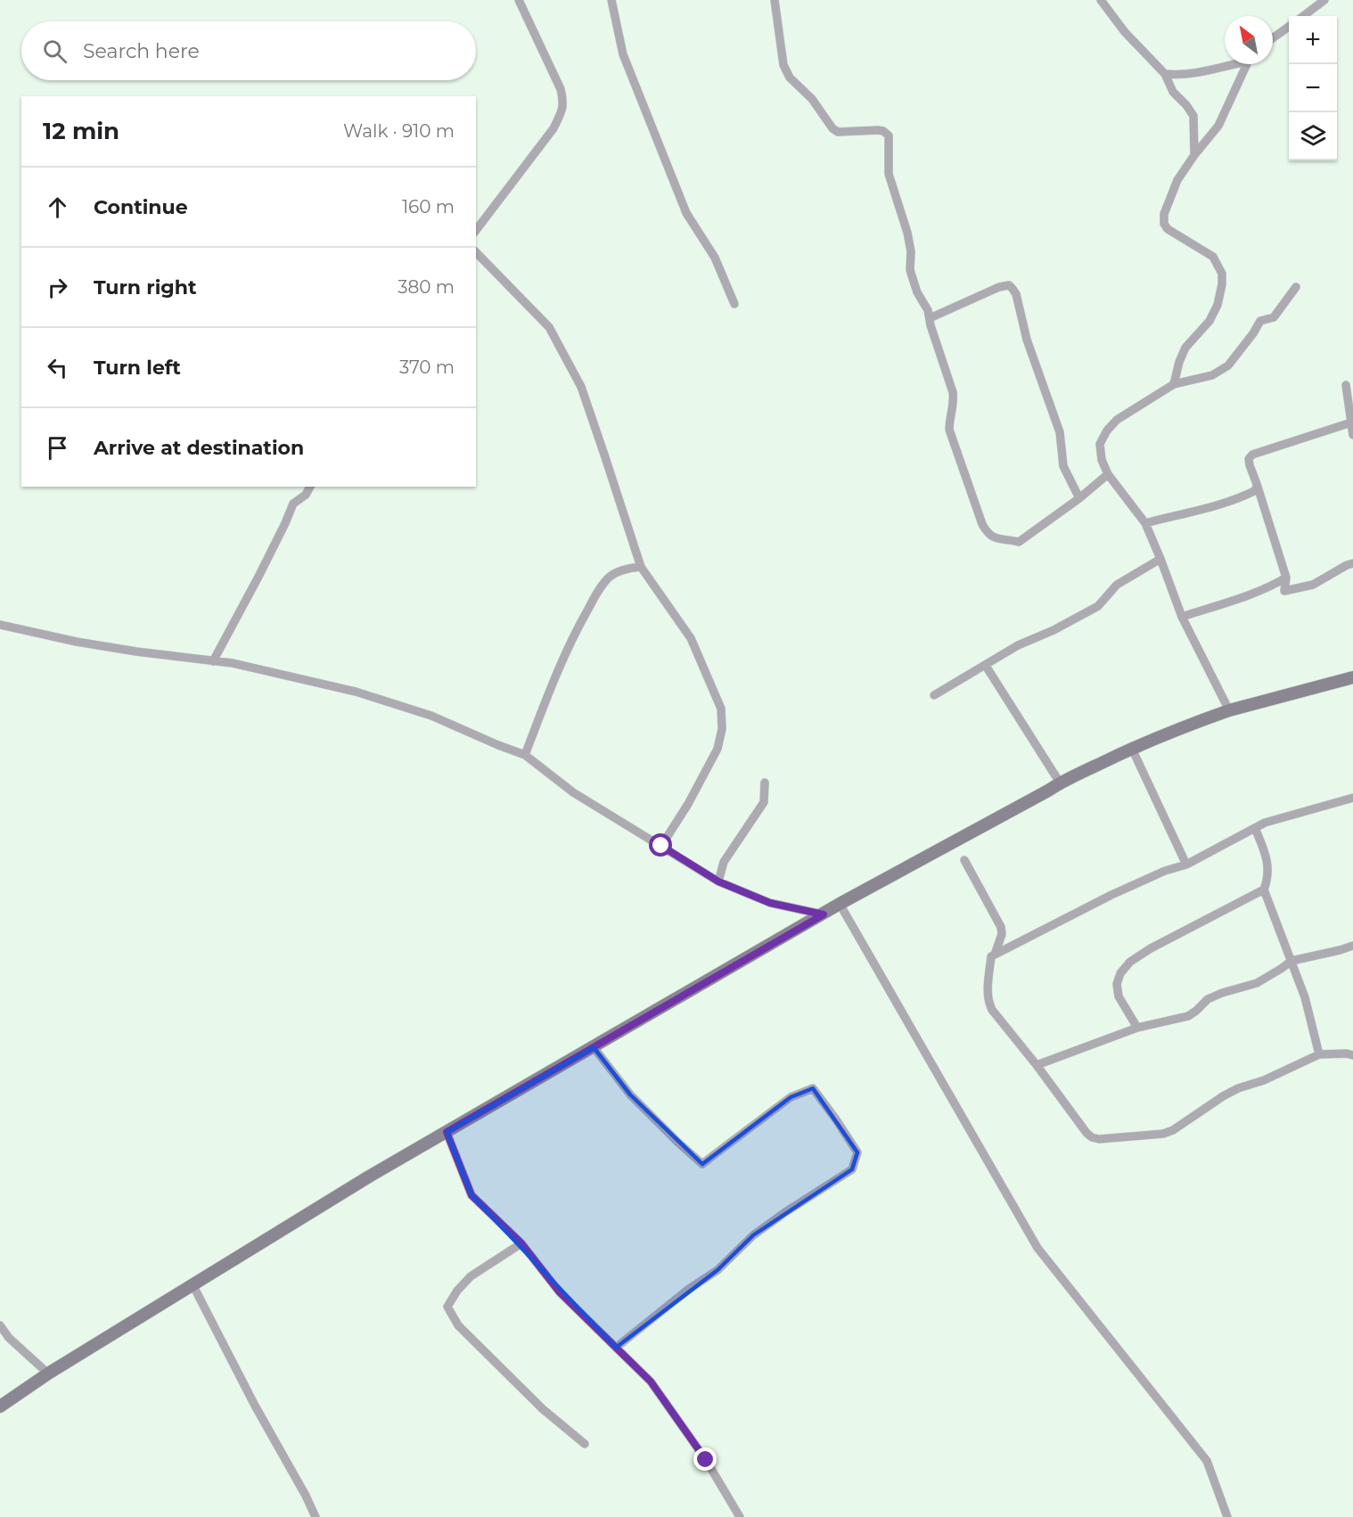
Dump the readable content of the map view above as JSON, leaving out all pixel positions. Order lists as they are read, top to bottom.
{
  "north": "top left",
  "page": {
    "map_buttons": ["+", "−"],
    "search": "Search here",
    "heading": ["12 min", "Walk · 910 m"],
    "list": [
      ["Continue", "160 m"],
      ["Turn right", "380 m"],
      ["Turn left", "370 m"],
      "Arrive at destination"
    ]
  }
}
